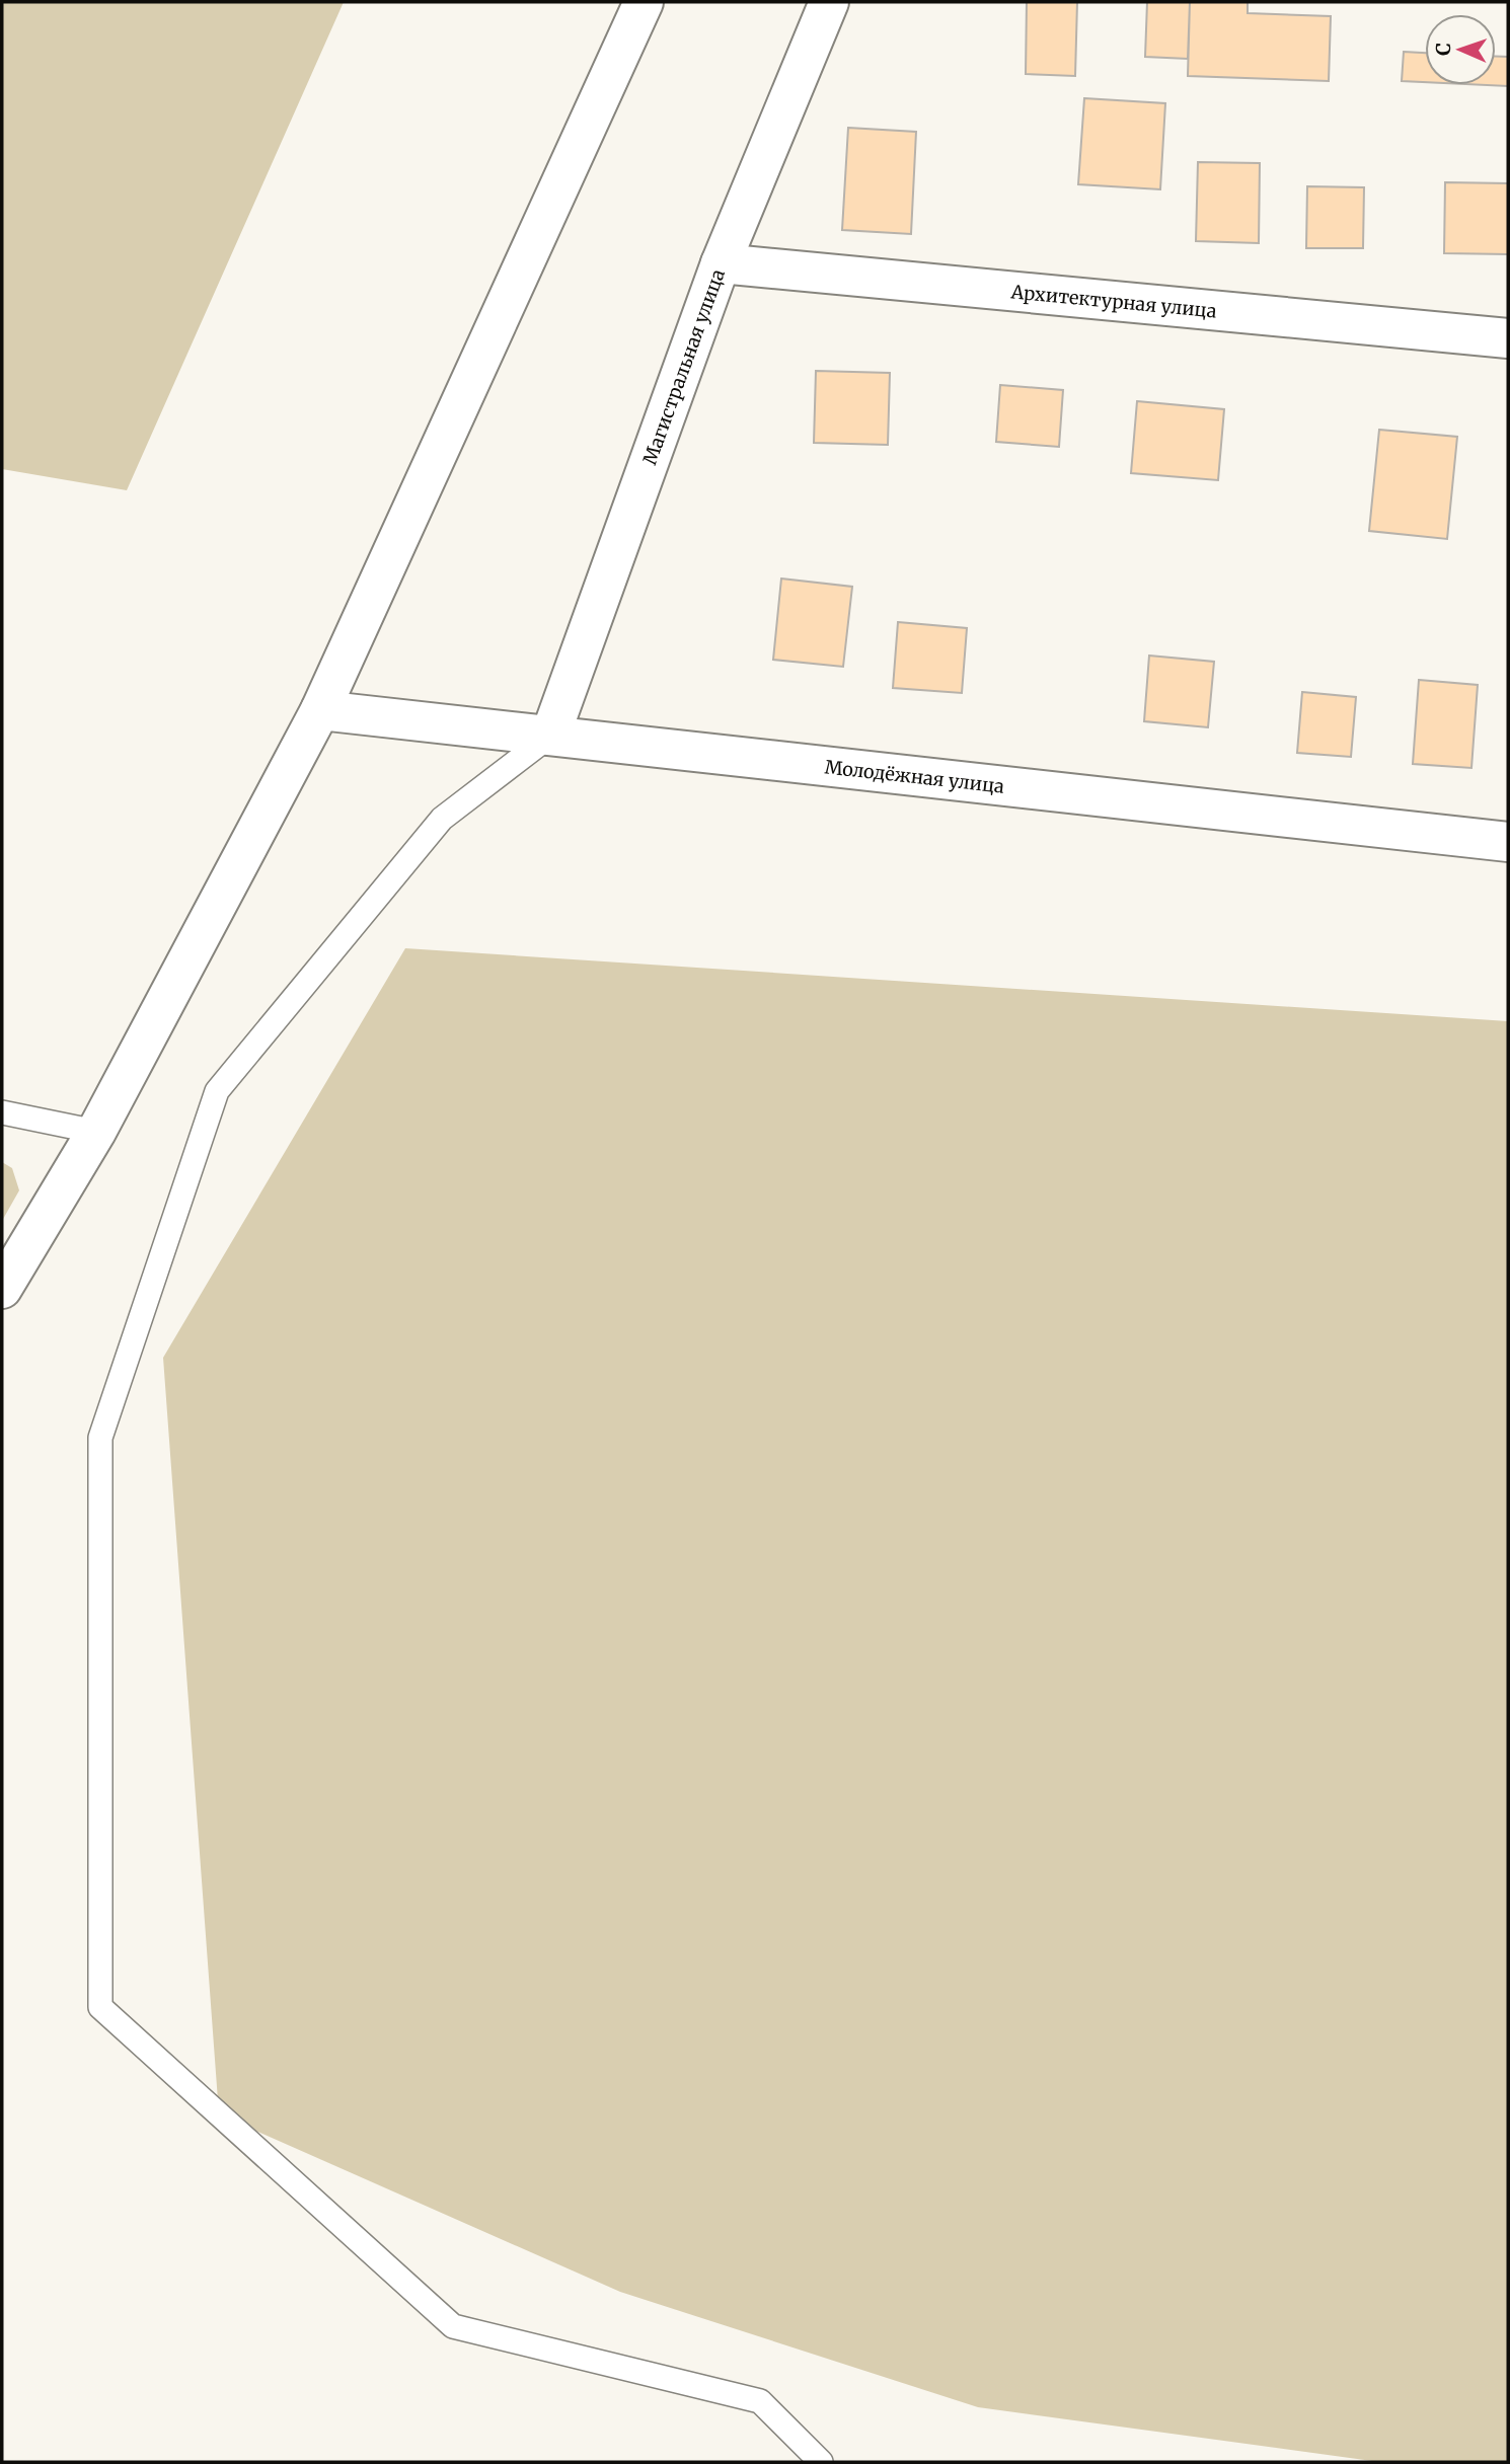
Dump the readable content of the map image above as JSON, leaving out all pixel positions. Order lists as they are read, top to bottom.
{
  "streets": {
    "main road": ["Архитектурная улица", "Магистральная улица", "Молодёжная улица"]
  },
  "crossings": [
    ["Архитектурная улица", "Магистральная улица"],
    ["Магистральная улица", "Молодёжная улица"]
  ],
  "north": "left"
}
